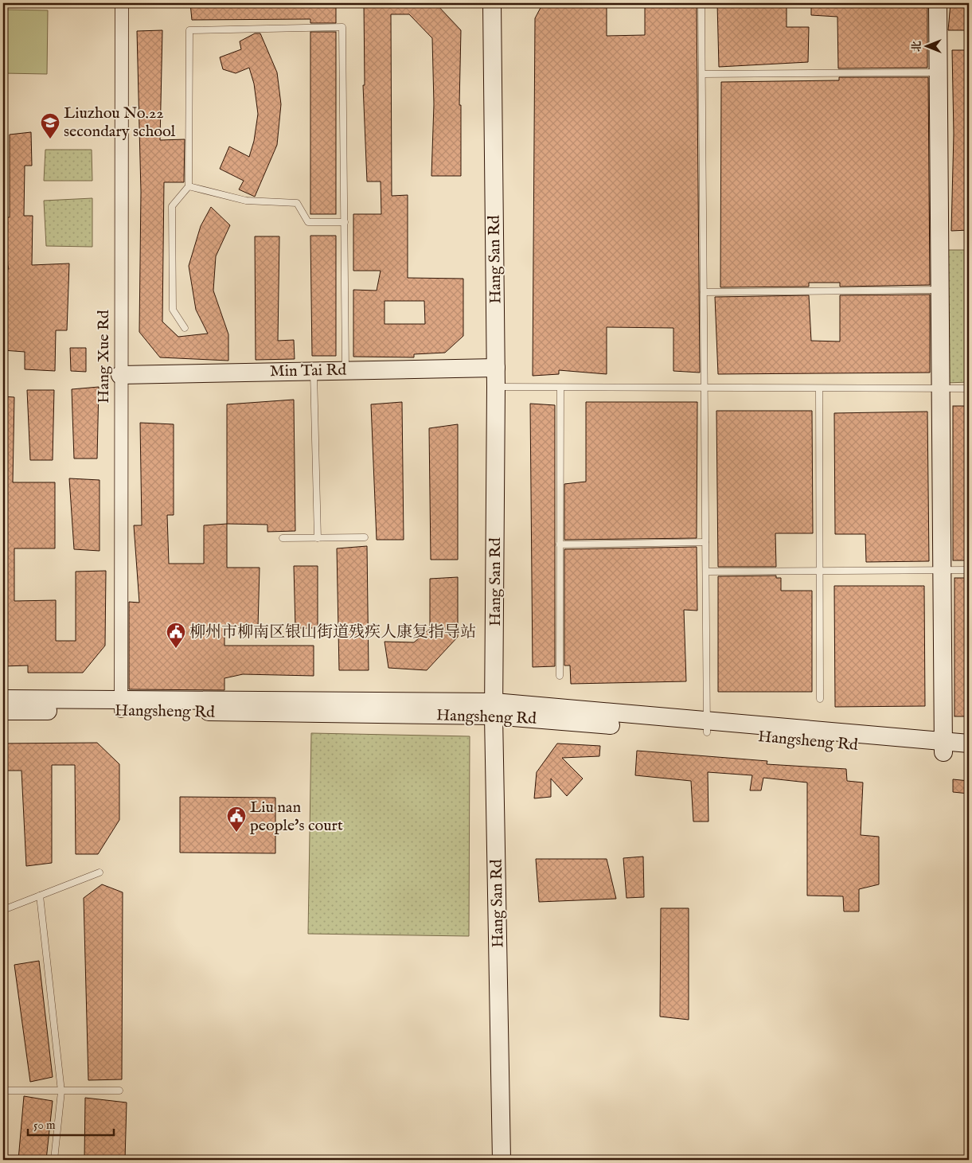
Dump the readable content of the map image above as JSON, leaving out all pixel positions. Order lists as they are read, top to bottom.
{
  "streets": {
    "street": [
      "Hang San Rd",
      "Hang Xue Rd",
      "Min Tai Rd",
      "Hangsheng Rd"
    ]
  },
  "crossings": [
    ["Hang San Rd", "Min Tai Rd"],
    ["Hang San Rd", "Hangsheng Rd"],
    ["Hang Xue Rd", "Min Tai Rd"],
    ["Hang Xue Rd", "Hangsheng Rd"]
  ],
  "places": {
    "school or university": ["Liuzhou No.22 secondary school"],
    "public building": ["柳州市柳南区银山街道残疾人康复指导站", "Liu nan people's court"]
  },
  "scale_bar": "50 m",
  "north": "left"
}
